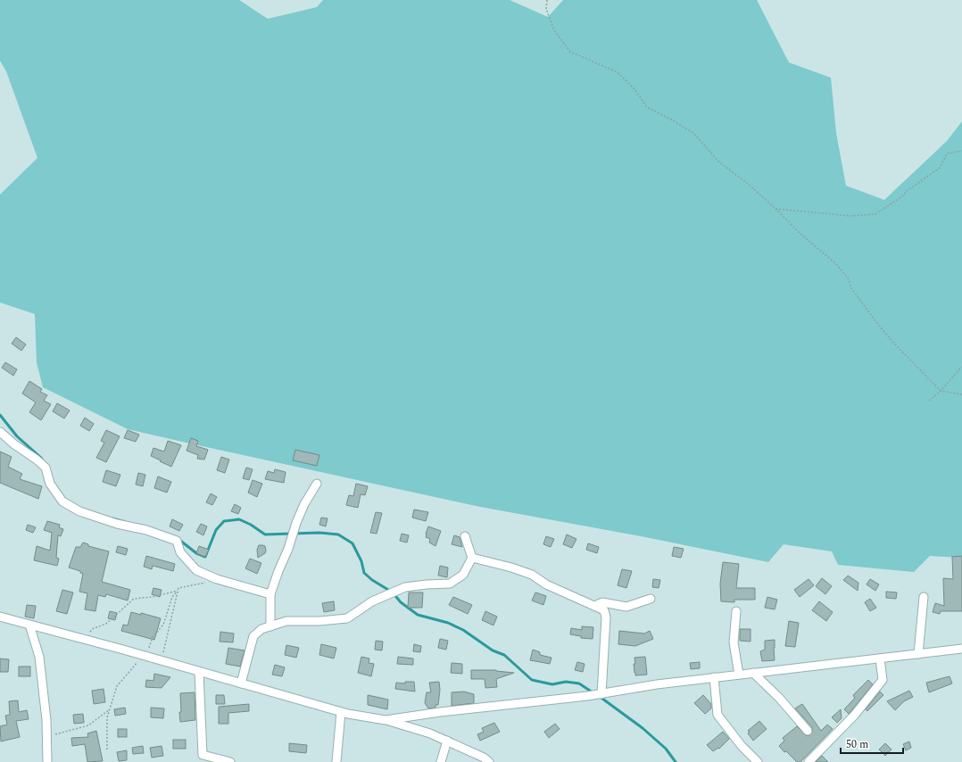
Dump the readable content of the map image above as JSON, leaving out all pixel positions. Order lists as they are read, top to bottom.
{
  "scale_bar": "50 m"
}
